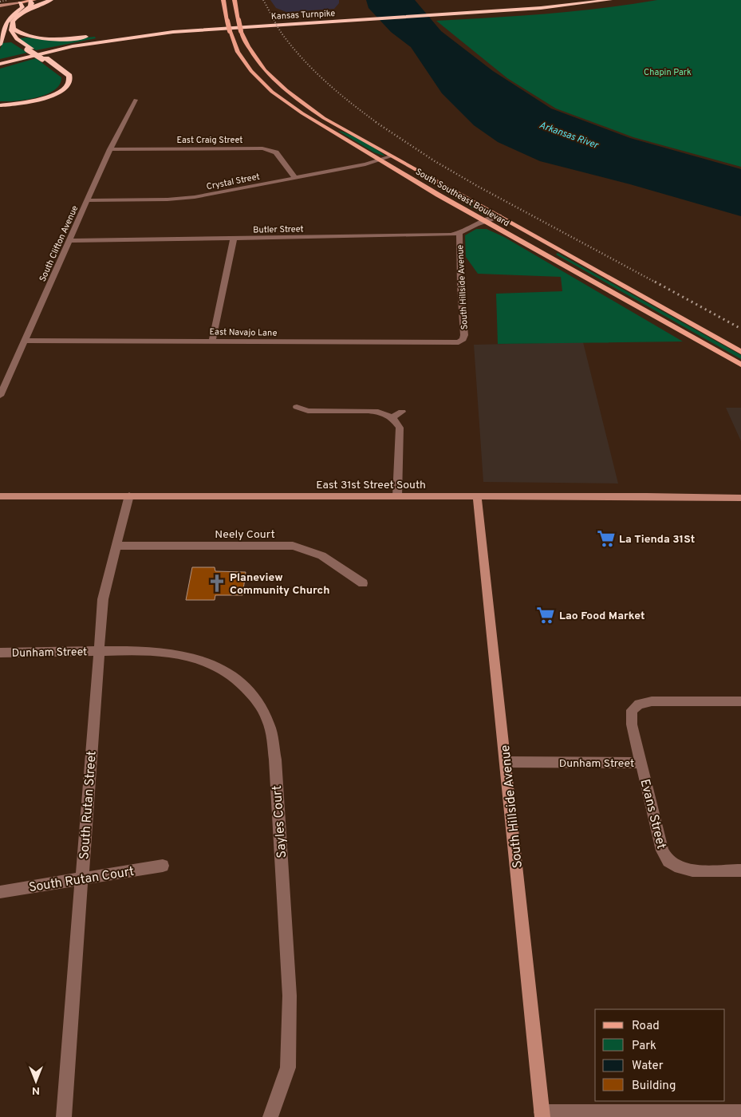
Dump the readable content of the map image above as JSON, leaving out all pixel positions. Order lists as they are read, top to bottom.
{
  "streets": {
    "highway": ["Kansas Turnpike"],
    "main road": ["South Southeast Boulevard", "South Hillside Avenue", "East 31st Street South"],
    "street": [
      "East Craig Street",
      "Crystal Street",
      "Butler Street",
      "South Clifton Avenue",
      "East Navajo Lane",
      "Neely Court",
      "Dunham Street",
      "South Rutan Street",
      "Evans Street",
      "Sayles Court",
      "South Rutan Court"
    ]
  },
  "crossings": [
    ["East Craig Street", "Crystal Street"],
    ["East Craig Street", "South Clifton Avenue"],
    ["Crystal Street", "South Southeast Boulevard"],
    ["Crystal Street", "South Clifton Avenue"],
    ["South Southeast Boulevard", "Butler Street"],
    ["Butler Street", "South Clifton Avenue"],
    ["Butler Street", "South Hillside Avenue"],
    ["South Clifton Avenue", "East Navajo Lane"],
    ["South Hillside Avenue", "East Navajo Lane"],
    ["South Hillside Avenue", "East 31st Street South"],
    ["South Hillside Avenue", "Dunham Street"],
    ["East 31st Street South", "South Rutan Street"],
    ["Neely Court", "South Rutan Street"],
    ["Dunham Street", "South Rutan Street"],
    ["Dunham Street", "Evans Street"],
    ["Dunham Street", "Sayles Court"],
    ["South Rutan Street", "Sayles Court"],
    ["South Rutan Street", "South Rutan Court"]
  ],
  "water": ["Arkansas River"],
  "parks": ["Chapin Park"],
  "places": {
    "supermarket": ["La Tienda 31St", "Lao Food Market"],
    "church": ["Planeview Community Church"]
  },
  "legend": [
    "Road",
    "Park",
    "Water",
    "Building"
  ],
  "north": "bottom"
}
